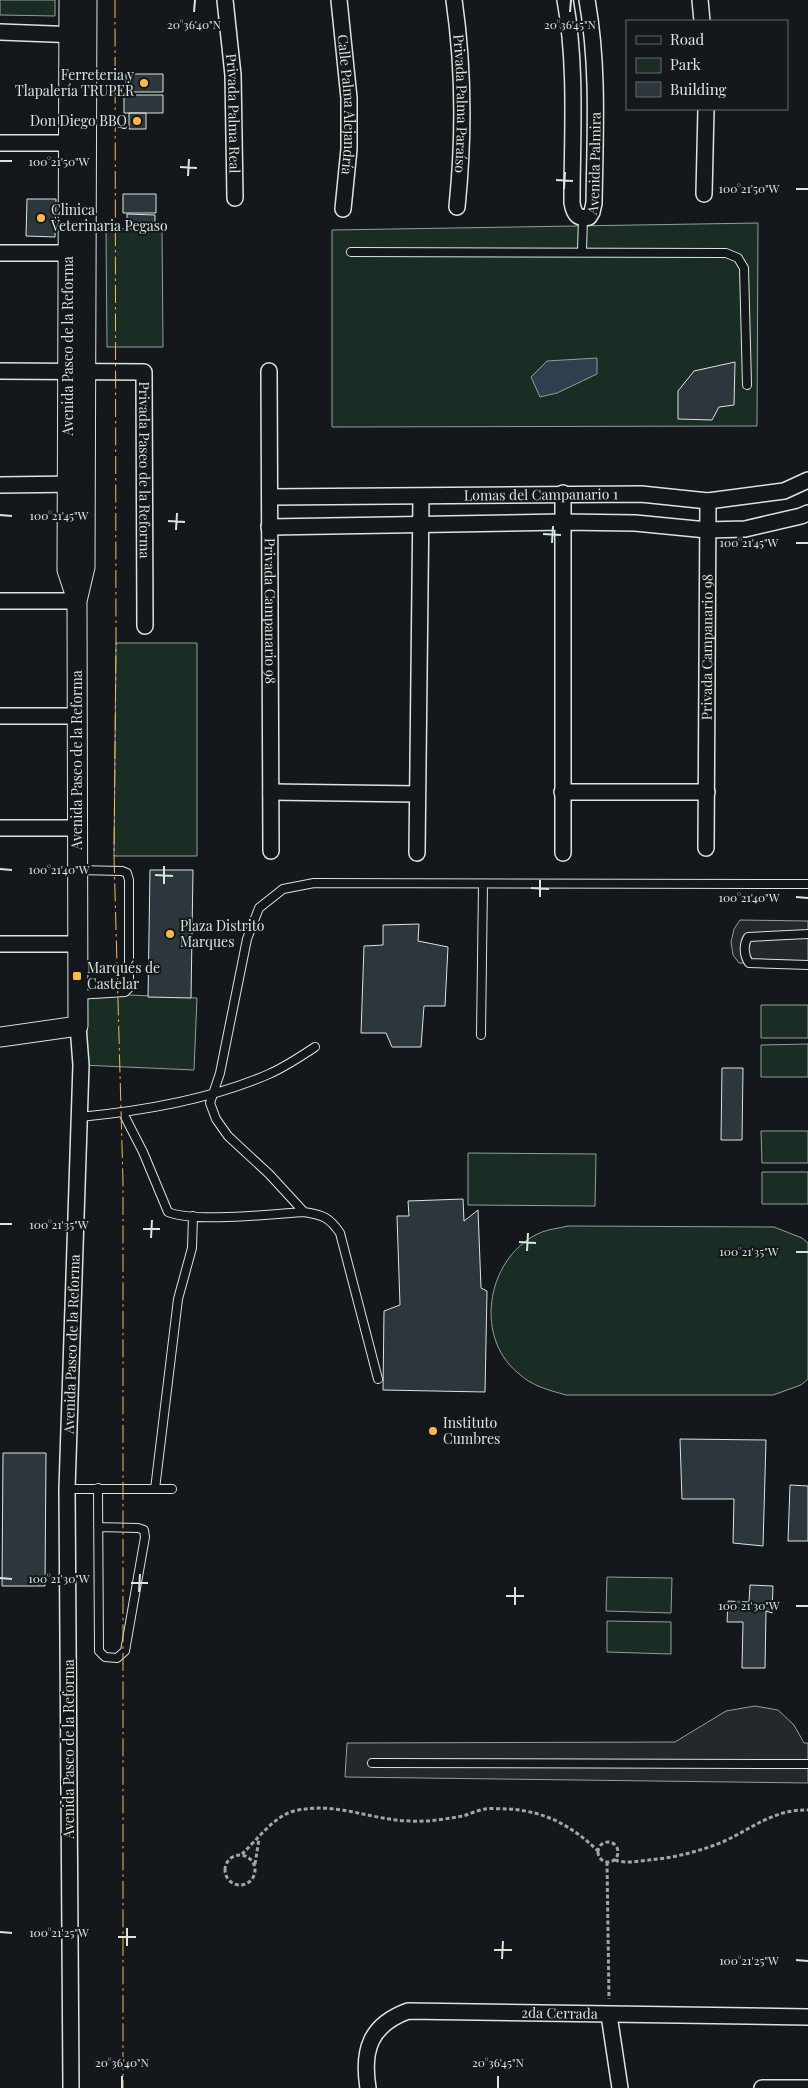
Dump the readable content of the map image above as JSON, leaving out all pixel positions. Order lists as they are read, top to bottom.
{
  "streets": {
    "street": [
      "Privada Palma Paraíso",
      "Calle Palma Alejandría",
      "Privada Palma Real",
      "Avenida Palmira",
      "Avenida Paseo de la Reforma",
      "Privada Paseo de la Reforma",
      "Lomas del Campanario 1",
      "Privada Campanario 98",
      "2da Cerrada"
    ]
  },
  "crossings": [
    ["Avenida Paseo de la Reforma", "Privada Paseo de la Reforma"],
    ["Lomas del Campanario 1", "Privada Campanario 98"]
  ],
  "places": {
    "other": [
      "Ferreteria y Tlapalería TRUPER",
      "Don Diego BBQ",
      "Clinica Veterinaria Pegaso",
      "Plaza Distrito Marques",
      "Instituto Cumbres"
    ],
    "transit": ["Marqués de Castelar"]
  },
  "legend": ["Road", "Park", "Building"],
  "coordinates": [
    "20°36'40\"N",
    "20°36'45\"N",
    "100°21'50\"W",
    "100°21'45\"W",
    "100°21'40\"W",
    "100°21'35\"W",
    "100°21'30\"W",
    "100°21'25\"W"
  ]
}
